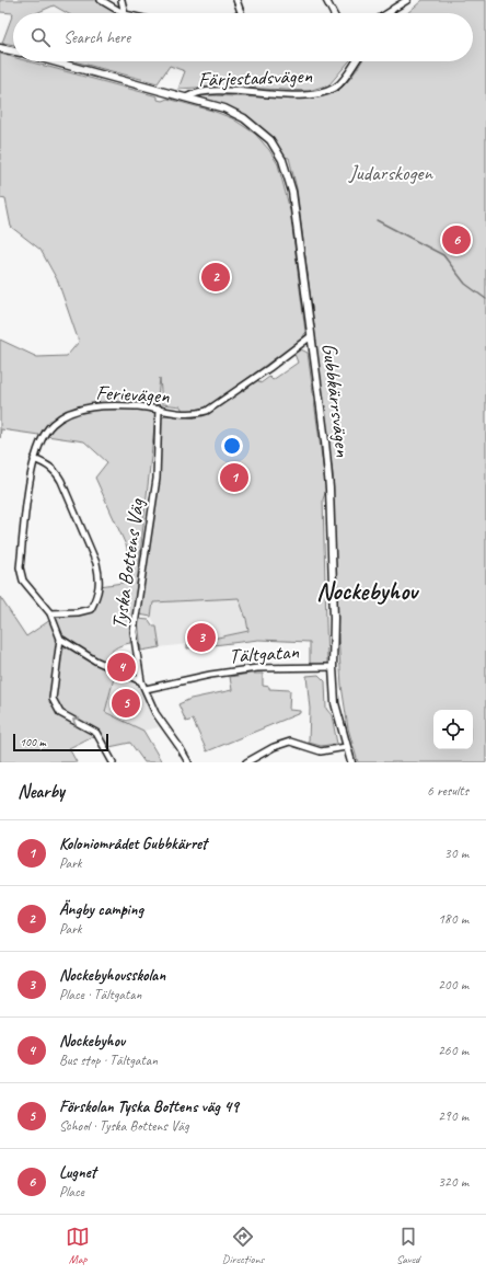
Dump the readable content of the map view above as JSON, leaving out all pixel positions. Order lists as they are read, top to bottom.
{
  "streets": {
    "street": [
      "Färjestadsvägen",
      "Ferievägen",
      "Gubbkärrsvägen",
      "Tyska Bottens Väg",
      "Tältgatan"
    ]
  },
  "crossings": [
    ["Färjestadsvägen", "Gubbkärrsvägen"],
    ["Ferievägen", "Gubbkärrsvägen"],
    ["Ferievägen", "Tyska Bottens Väg"],
    ["Gubbkärrsvägen", "Tältgatan"],
    ["Tyska Bottens Väg", "Tältgatan"]
  ],
  "districts": ["Nockebyhov"],
  "parks": ["Judarskogen"],
  "scale_bar": "100 m",
  "page": {
    "search": "Search here",
    "pins": [
      "6",
      "2",
      "1",
      "3",
      "4",
      "5"
    ],
    "scale": "100 m",
    "heading": ["Nearby", "6 results"],
    "list": [
      {
        "mark": "1",
        "name": "Koloniområdet Gubbkärret",
        "note": "Park",
        "value": "30 m"
      },
      {
        "mark": "2",
        "name": "Ängby camping",
        "note": "Park",
        "value": "180 m"
      },
      {
        "mark": "3",
        "name": "Nockebyhovsskolan",
        "note": "Place · Tältgatan",
        "value": "200 m"
      },
      {
        "mark": "4",
        "name": "Nockebyhov",
        "note": "Bus stop · Tältgatan",
        "value": "260 m"
      },
      {
        "mark": "5",
        "name": "Förskolan Tyska Bottens väg 49",
        "note": "School · Tyska Bottens Väg",
        "value": "290 m"
      },
      {
        "mark": "6",
        "name": "Lugnet",
        "note": "Place",
        "value": "320 m"
      }
    ],
    "nav": ["Map", "Directions", "Saved"]
  }
}
